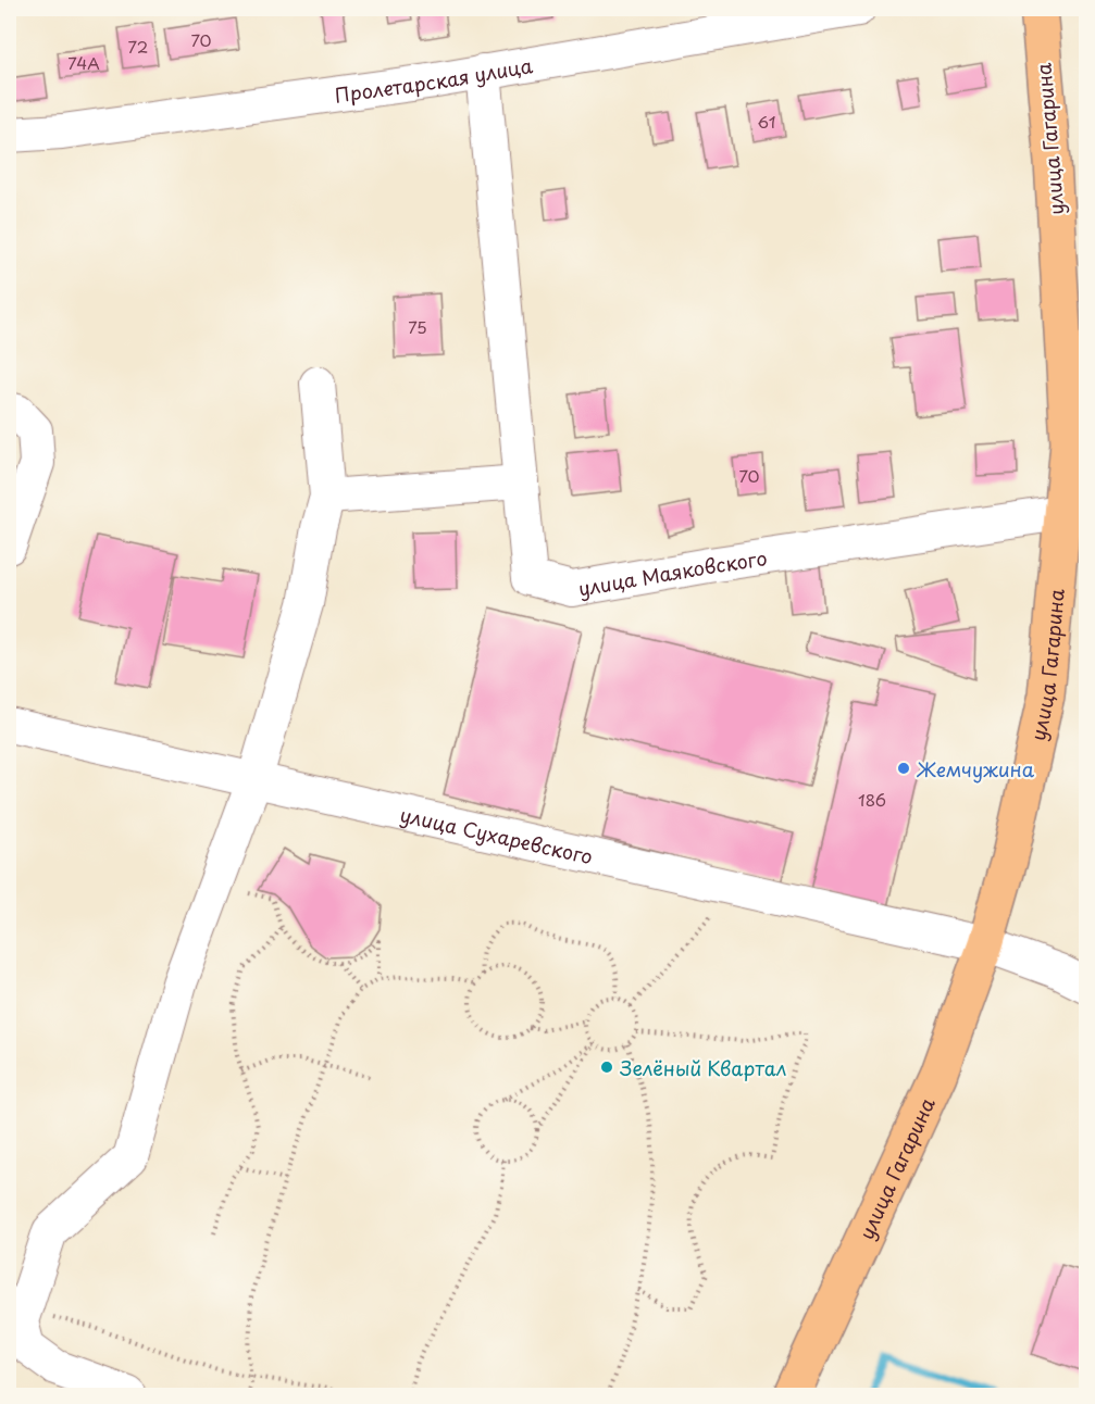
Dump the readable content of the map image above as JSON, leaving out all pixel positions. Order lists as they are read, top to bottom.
{
  "streets": {
    "main road": ["улица Гагарина"],
    "street": ["Пролетарская улица", "улица Маяковского", "улица Сухаревского"]
  },
  "crossings": [
    ["Пролетарская улица", "улица Маяковского"],
    ["улица Гагарина", "улица Маяковского"],
    ["улица Гагарина", "улица Сухаревского"]
  ],
  "places": ["Жемчужина", "Зелёный Квартал"],
  "house_numbers": [
    "70",
    "72",
    "74А",
    "61",
    "75",
    "70",
    "186"
  ]
}
